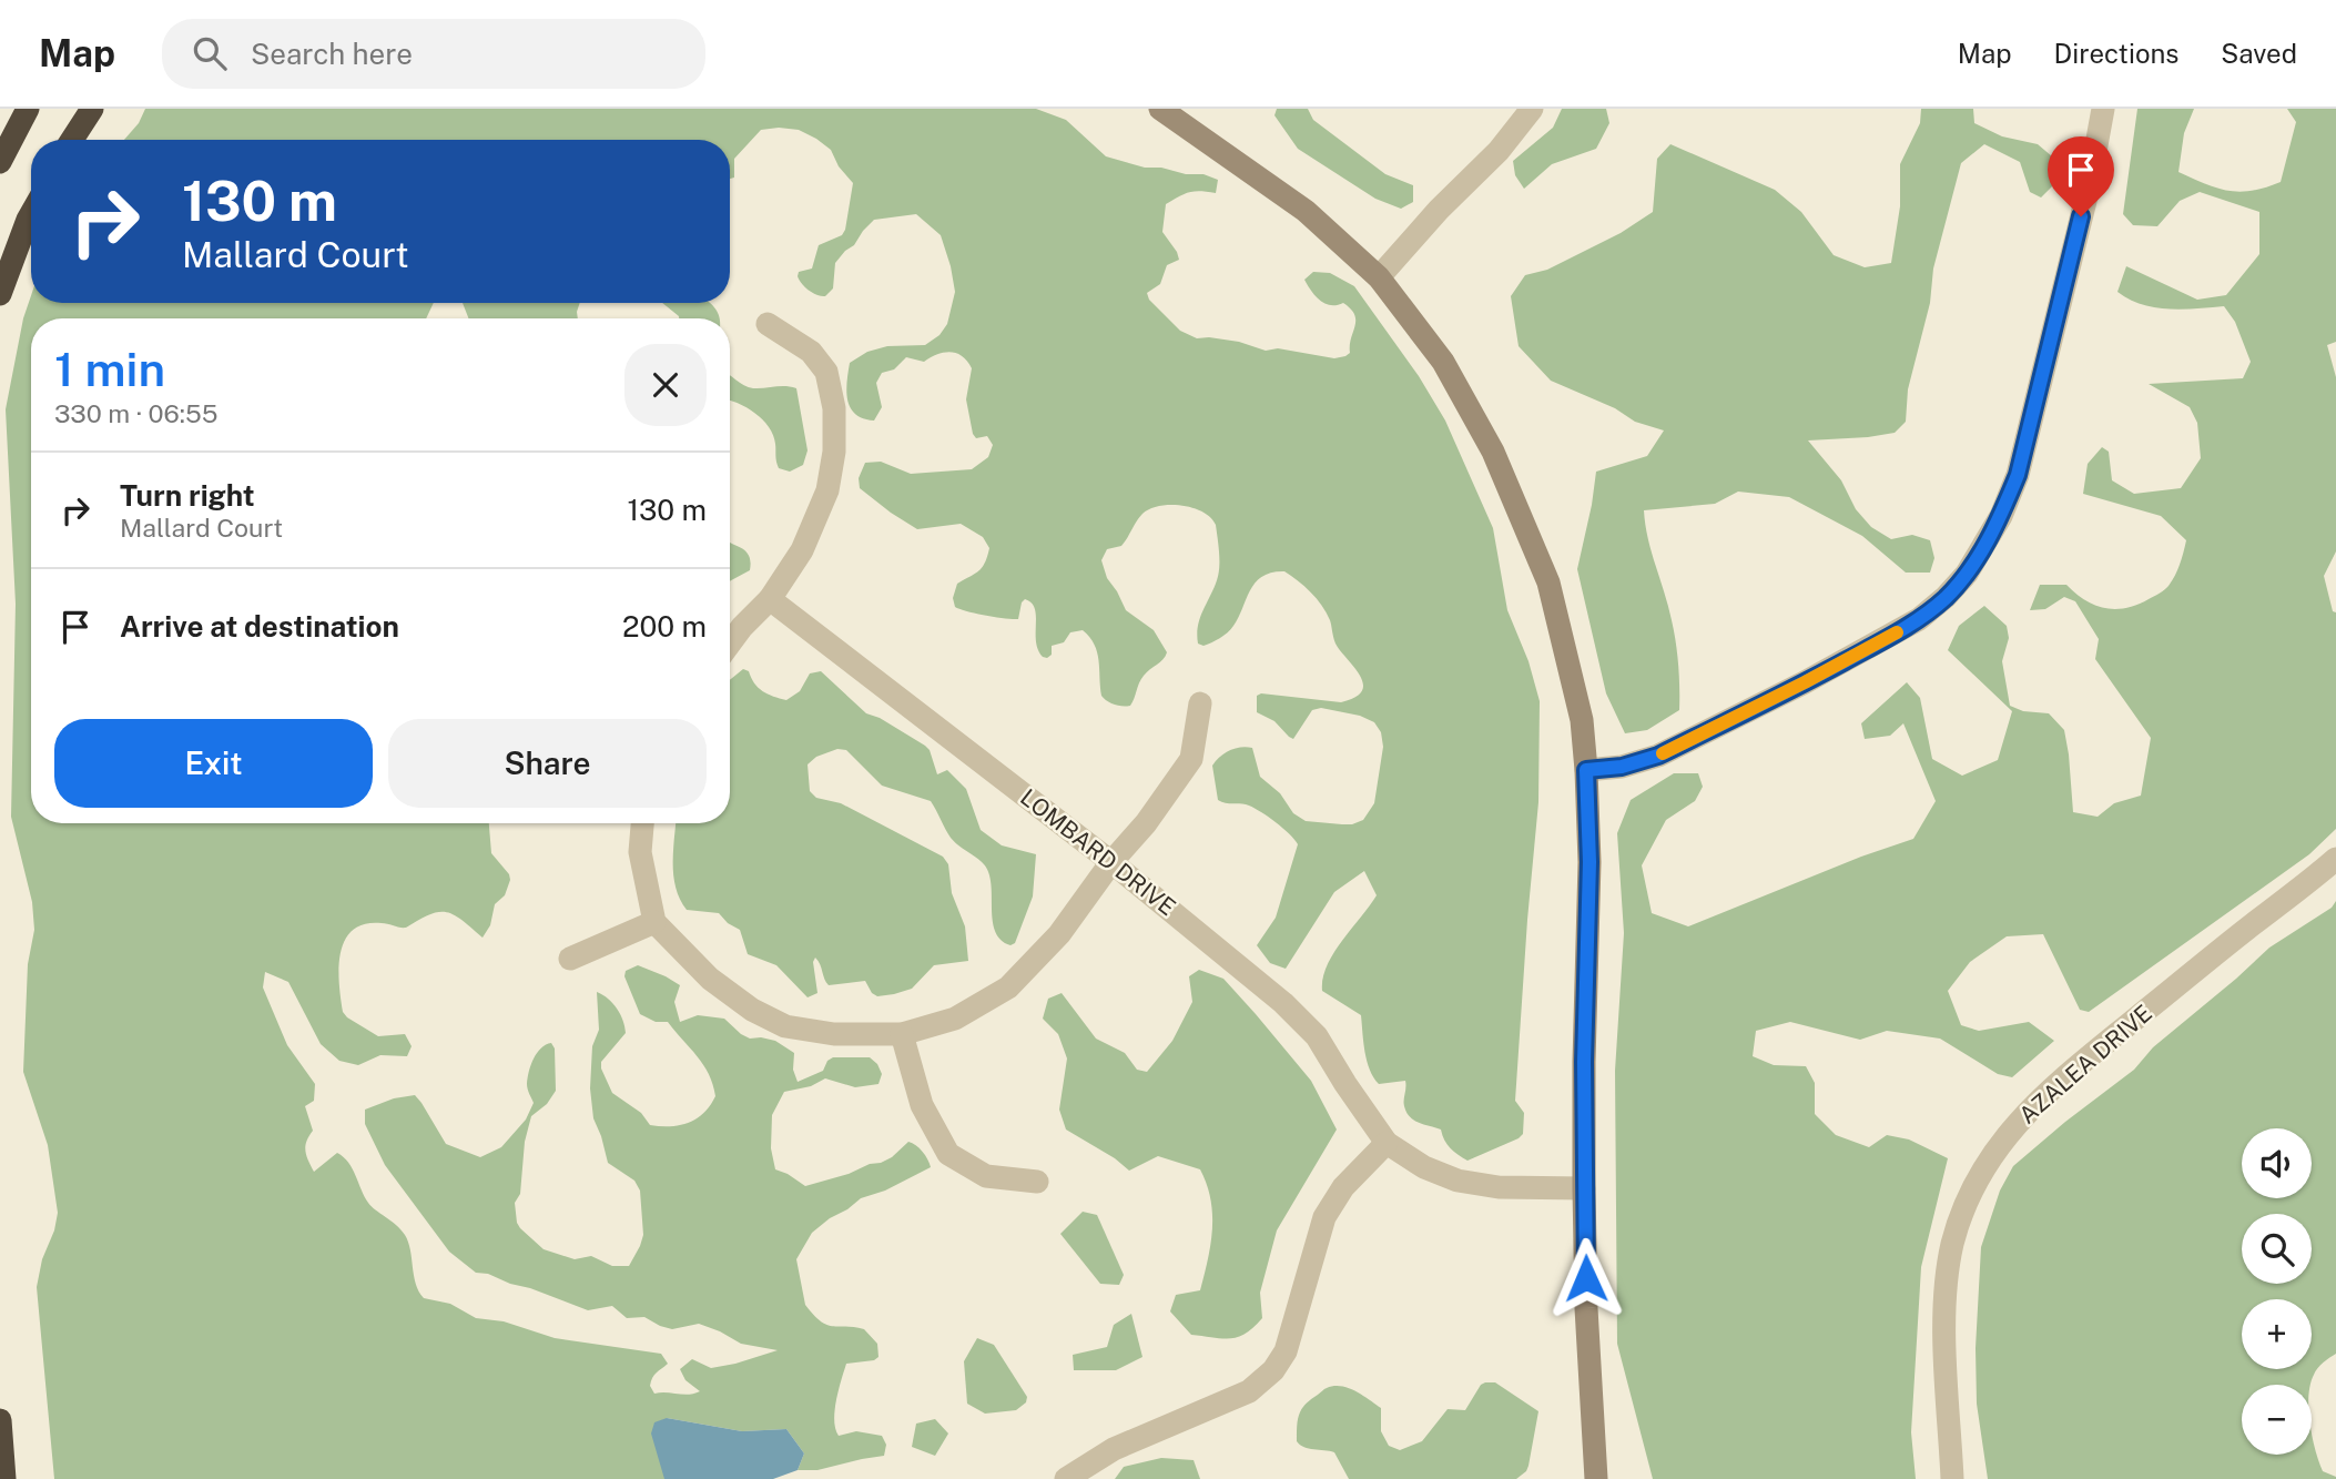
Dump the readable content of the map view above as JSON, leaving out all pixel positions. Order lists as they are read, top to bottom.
{
  "streets": {
    "street": ["LOMBARD DRIVE", "AZALEA DRIVE"]
  },
  "page": {
    "header": "Map",
    "search": "Search here",
    "nav": ["Map", "Directions", "Saved"],
    "turn": ["130 m", "Mallard Court"],
    "heading": ["1 min", "330 m · 06:55"],
    "list": [
      {
        "name": "Turn right",
        "note": "Mallard Court",
        "value": "130 m"
      },
      {
        "name": "Arrive at destination",
        "value": "200 m"
      }
    ],
    "buttons": ["Exit", "Share"],
    "map_buttons": ["+", "−"]
  }
}
